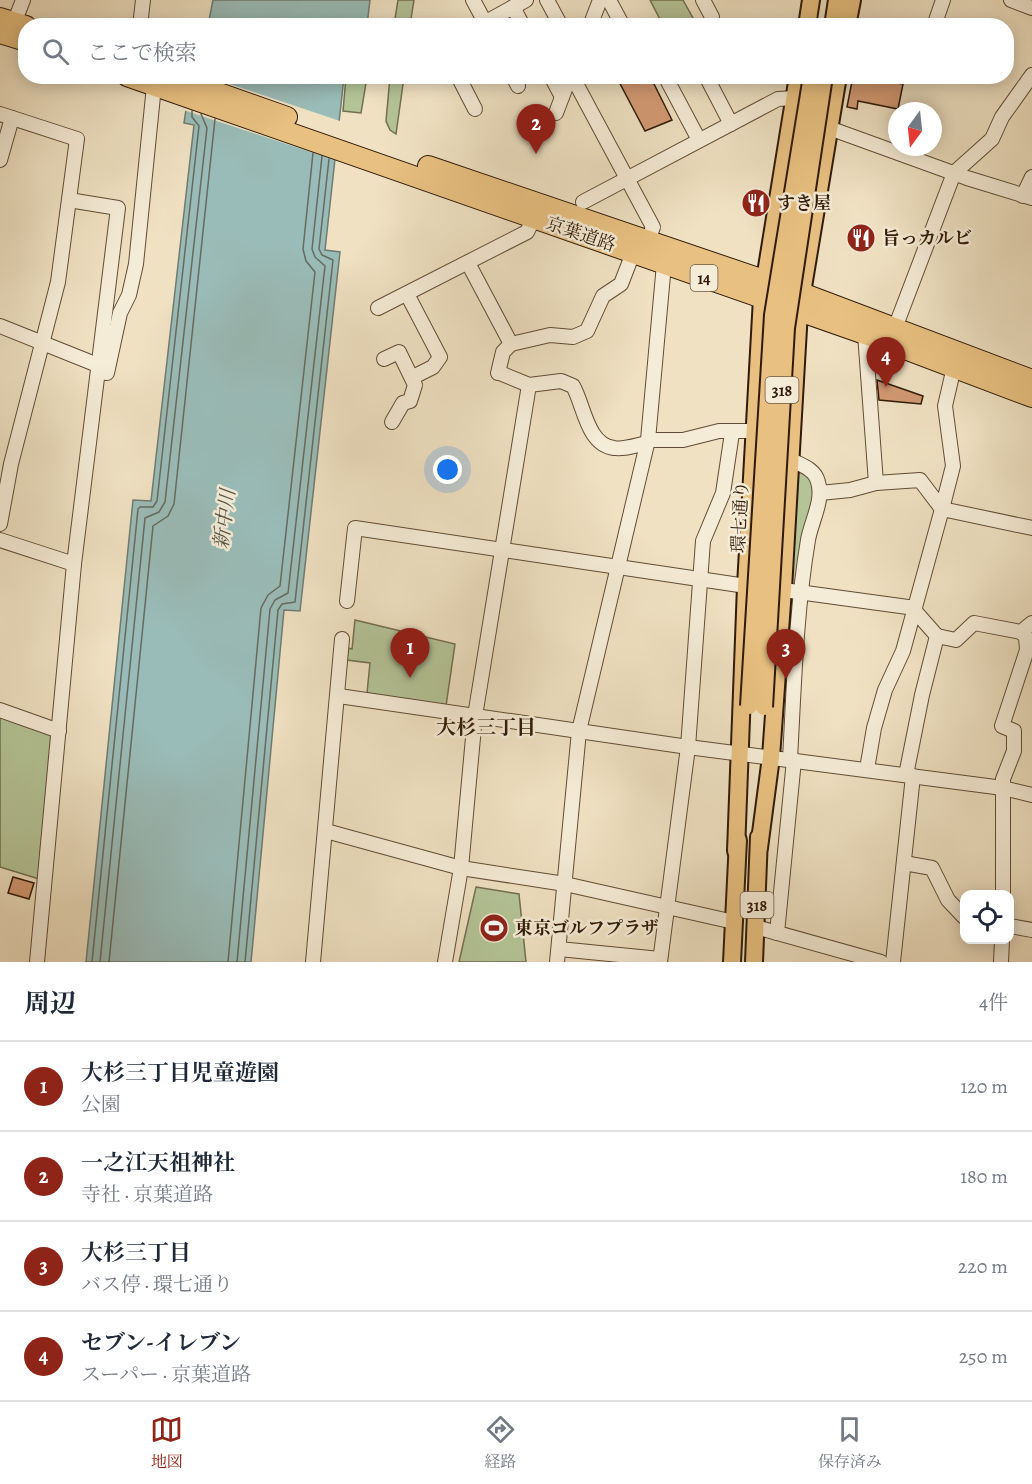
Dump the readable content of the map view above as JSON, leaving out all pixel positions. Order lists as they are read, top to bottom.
{
  "streets": {
    "highway": ["京葉道路", "14"],
    "main road": ["318", "環七通り"]
  },
  "crossings": [
    ["京葉道路", "318"],
    ["318", "環七通り"]
  ],
  "districts": ["大杉三丁目"],
  "water": ["新中川"],
  "places": {
    "restaurant": ["すき屋", "旨っカルビ"],
    "sports": ["東京ゴルフプラザ"]
  },
  "north": "bottom",
  "page": {
    "search": "ここで検索",
    "pins": [
      "2",
      "4",
      "1",
      "3"
    ],
    "heading": ["周辺", "4件"],
    "list": [
      {
        "mark": "1",
        "name": "大杉三丁目児童遊園",
        "note": "公園",
        "value": "120 m"
      },
      {
        "mark": "2",
        "name": "一之江天祖神社",
        "note": "寺社 · 京葉道路",
        "value": "180 m"
      },
      {
        "mark": "3",
        "name": "大杉三丁目",
        "note": "バス停 · 環七通り",
        "value": "220 m"
      },
      {
        "mark": "4",
        "name": "セブン-イレブン",
        "note": "スーパー · 京葉道路",
        "value": "250 m"
      }
    ],
    "nav": ["地図", "経路", "保存済み"]
  }
}
